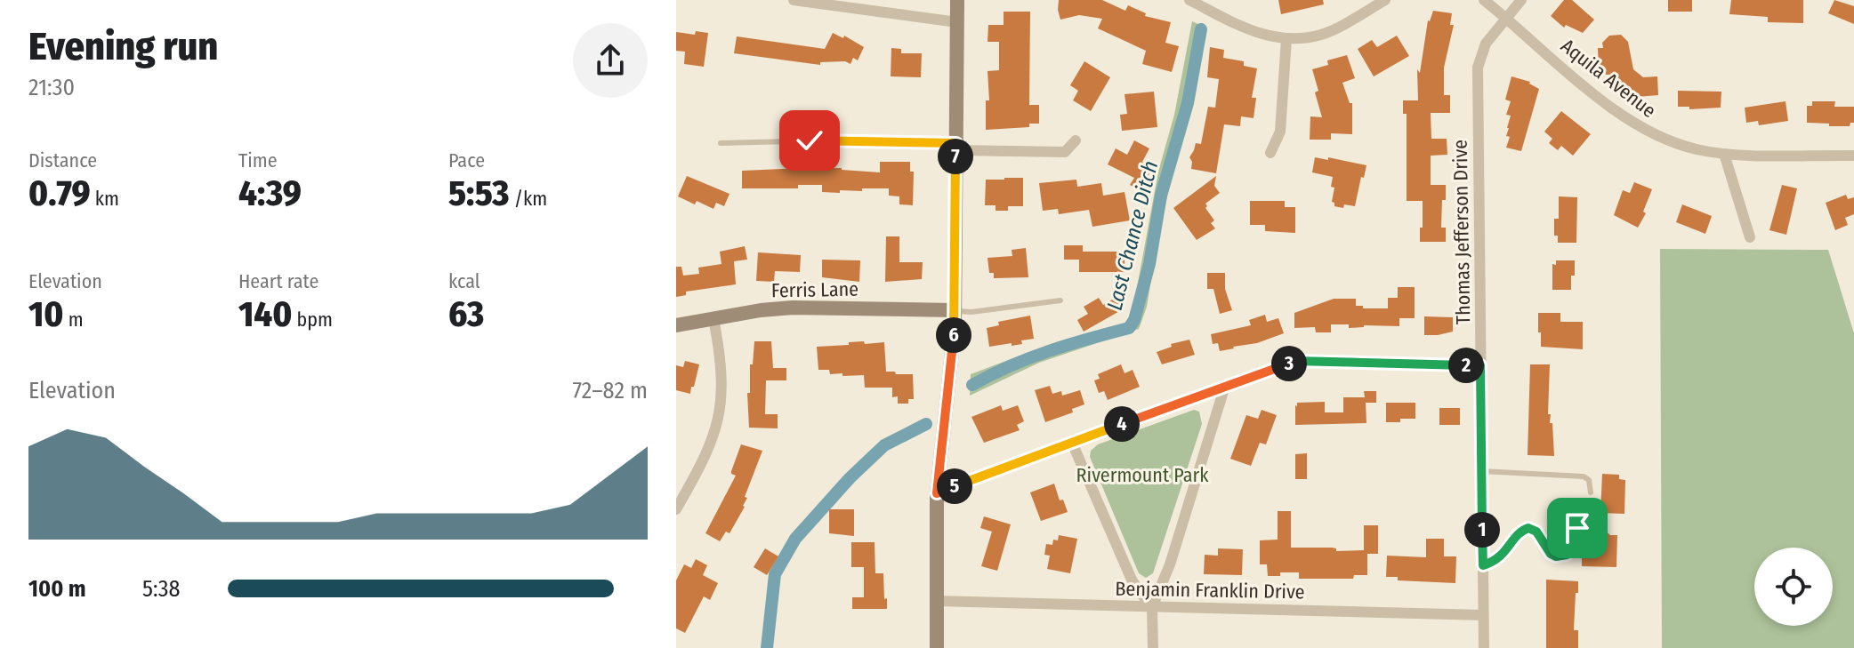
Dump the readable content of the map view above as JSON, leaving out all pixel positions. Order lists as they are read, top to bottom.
{
  "streets": {
    "main road": ["Ferris Lane"],
    "street": ["Aquila Avenue", "Thomas Jefferson Drive", "Benjamin Franklin Drive"]
  },
  "crossings": [
    ["Aquila Avenue", "Thomas Jefferson Drive"],
    ["Thomas Jefferson Drive", "Benjamin Franklin Drive"]
  ],
  "water": ["Last Chance Ditch"],
  "parks": ["Rivermount Park"],
  "page": {
    "heading": ["Evening run", "21:30"],
    "stats": [
      ["Distance", "0.79 km"],
      ["Time", "4:39"],
      ["Pace", "5:53 /km"],
      ["Elevation", "10 m"],
      ["Heart rate", "140 bpm"],
      ["kcal", "63"]
    ],
    "pins": [
      "7",
      "6",
      "3",
      "2",
      "4",
      "5",
      "1"
    ],
    "chart": ["Elevation", "72–82 m"],
    "list": [
      {
        "name": "100 m",
        "note": "5:38"
      }
    ]
  }
}
